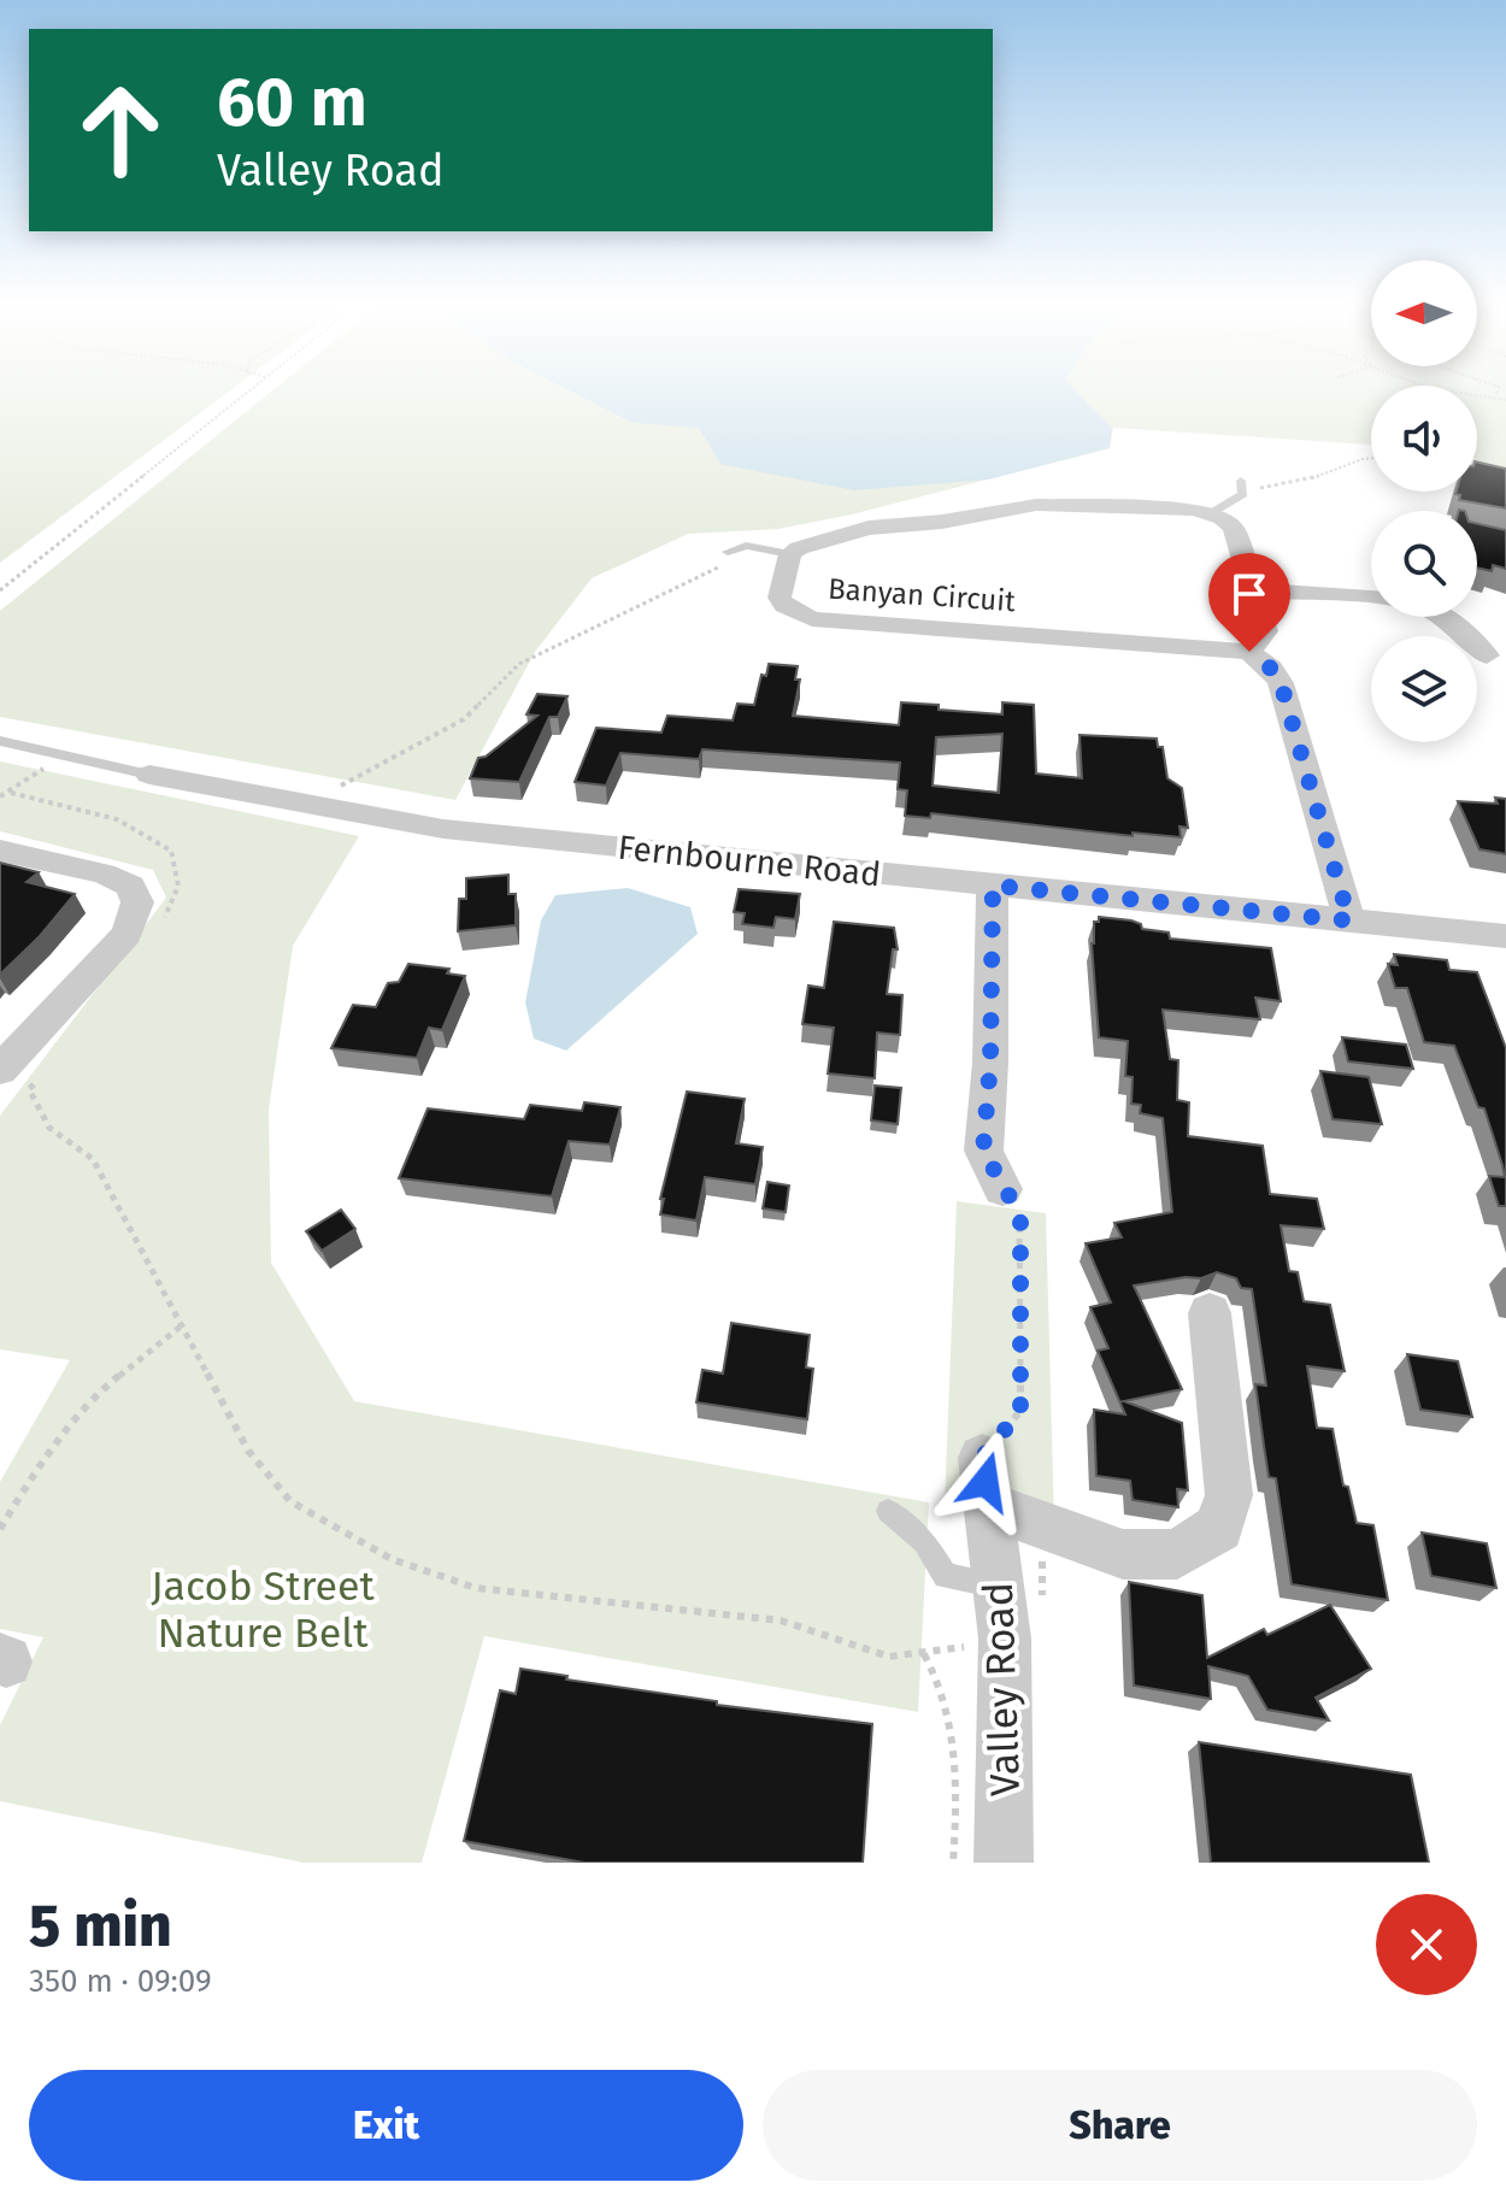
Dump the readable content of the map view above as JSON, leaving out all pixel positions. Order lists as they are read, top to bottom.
{
  "streets": {
    "street": ["Banyan Circuit", "Fernbourne Road", "Valley Road"]
  },
  "parks": ["Jacob Street Nature Belt"],
  "north": "left",
  "page": {
    "turn": ["60 m", "Valley Road"],
    "heading": ["5 min", "350 m · 09:09"],
    "buttons": ["Exit", "Share"]
  }
}
